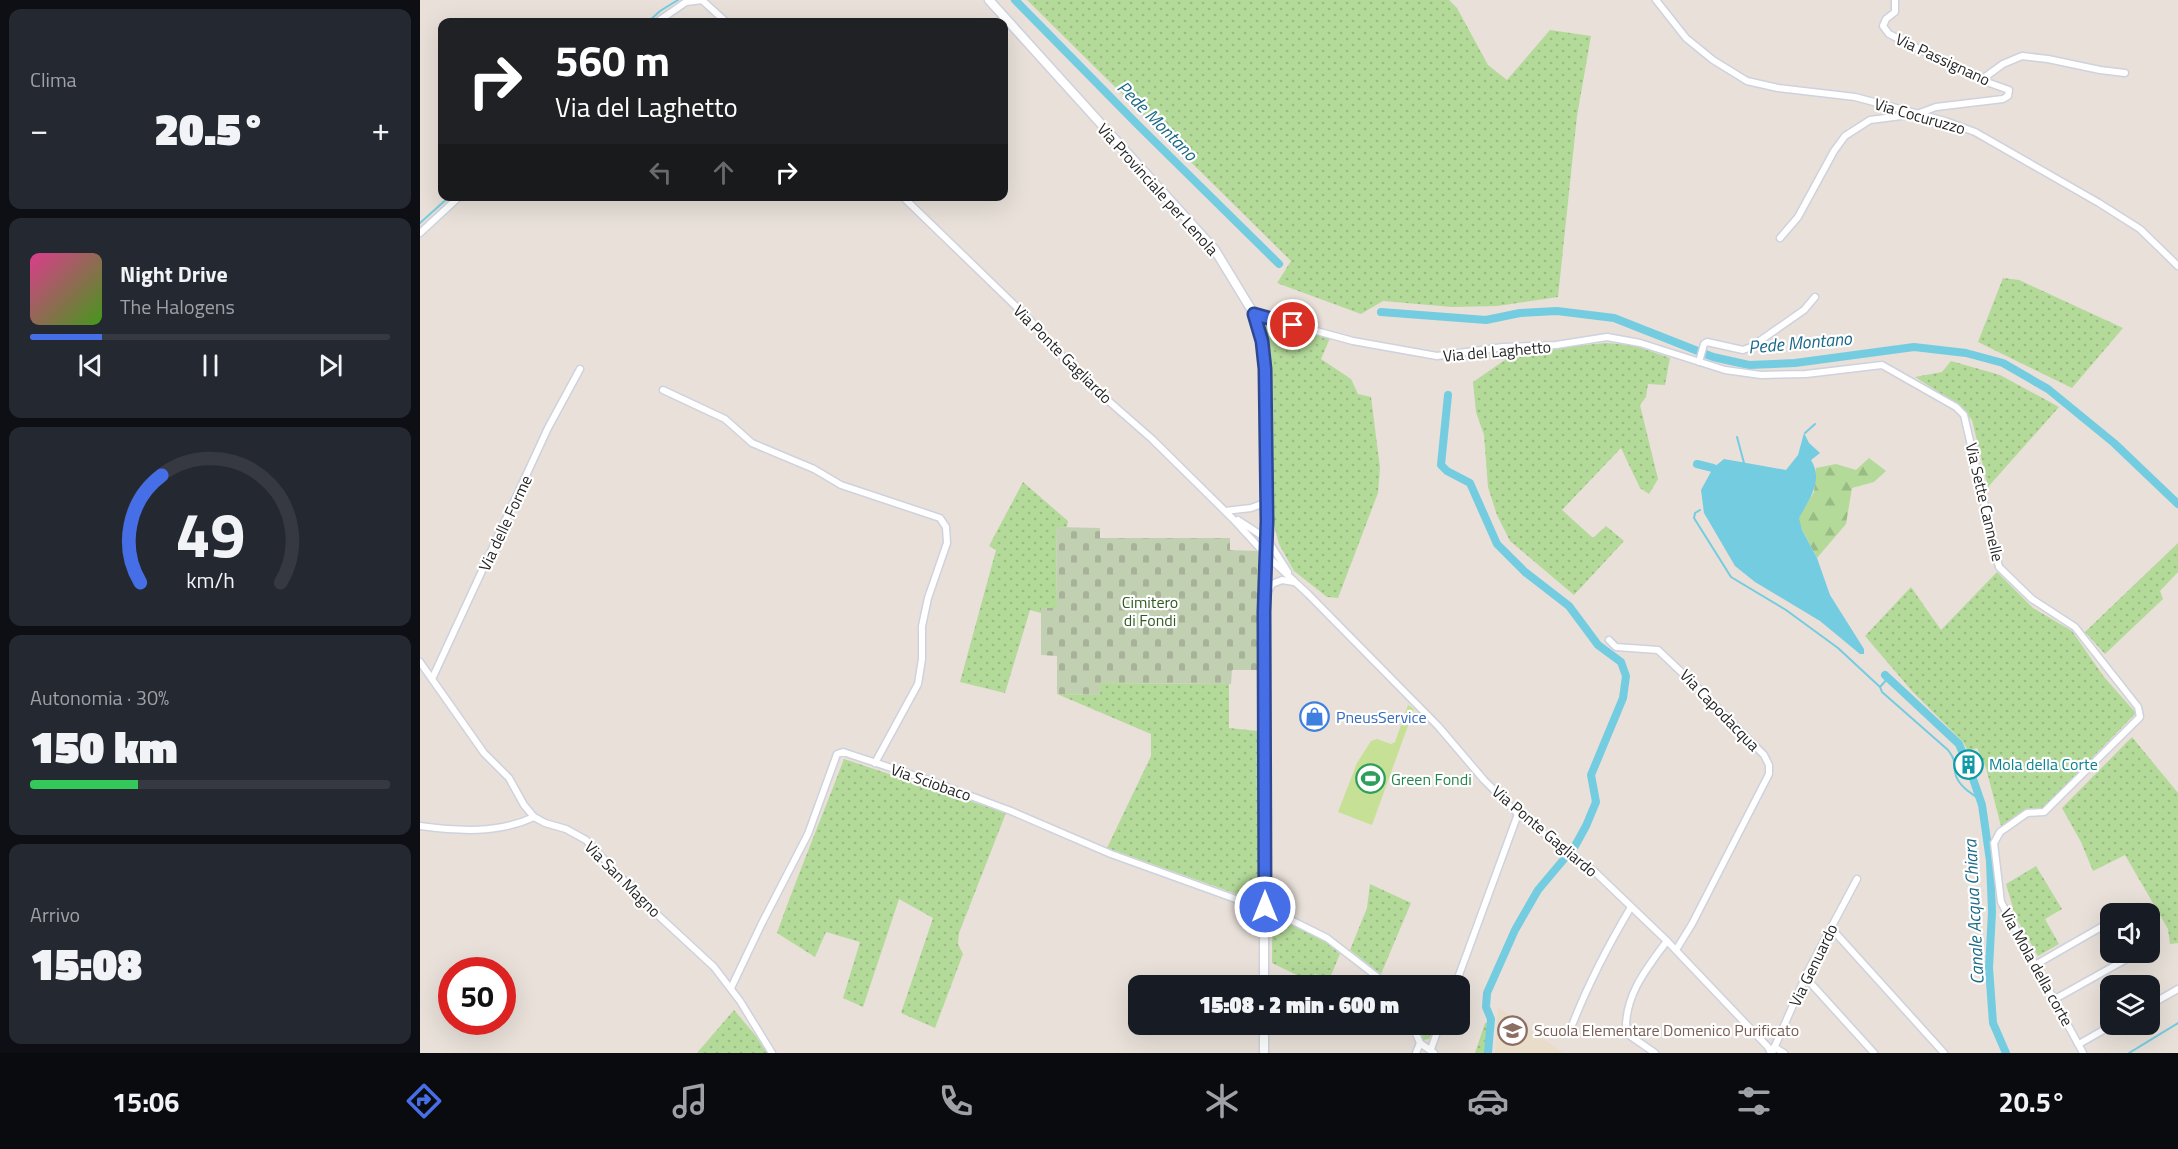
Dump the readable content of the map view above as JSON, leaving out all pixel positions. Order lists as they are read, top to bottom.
{
  "streets": {
    "main road": ["Via Provinciale per Lenola"],
    "street": [
      "Via Passignano",
      "Via Cocuruzzo",
      "Via del Laghetto",
      "Via Ponte Gagliardo",
      "Via Sette Cannelle",
      "Via delle Forme",
      "Via Capodacqua",
      "Via Sciobaco",
      "Via San Magno",
      "Via Genuardo",
      "Via Mola della corte"
    ]
  },
  "crossings": [
    ["Via Passignano", "Via Cocuruzzo"],
    ["Via Provinciale per Lenola", "Via del Laghetto"],
    ["Via Provinciale per Lenola", "Via Ponte Gagliardo"],
    ["Via Provinciale per Lenola", "Via Sciobaco"],
    ["Via del Laghetto", "Via Sette Cannelle"],
    ["Via Ponte Gagliardo", "Via Capodacqua"],
    ["Via Ponte Gagliardo", "Via Genuardo"],
    ["Via Sette Cannelle", "Via Mola della corte"],
    ["Via Sciobaco", "Via San Magno"]
  ],
  "water": ["Pede Montano", "Canale Acqua Chiara"],
  "parks": ["Cimitero di Fondi"],
  "places": {
    "shop": ["PneusService"],
    "building": ["Mola della Corte"],
    "sports": ["Green Fondi"],
    "school or university": ["Scuola Elementare Domenico Purificato"]
  },
  "page": {
    "tile": [
      "Clima",
      ["Autonomia · 30%", "150 km"],
      ["Arrivo", "15:08"]
    ],
    "turn": ["560 m", "Via del Laghetto"],
    "heat": ["−", "20.5°", "+"],
    "song": ["Night Drive", "The Halogens"],
    "limit": "50",
    "trip": "15:08 · 2 min · 600 m",
    "tabs": ["15:06", "20.5°"],
    "gauge": ["49", "km/h"]
  }
}
